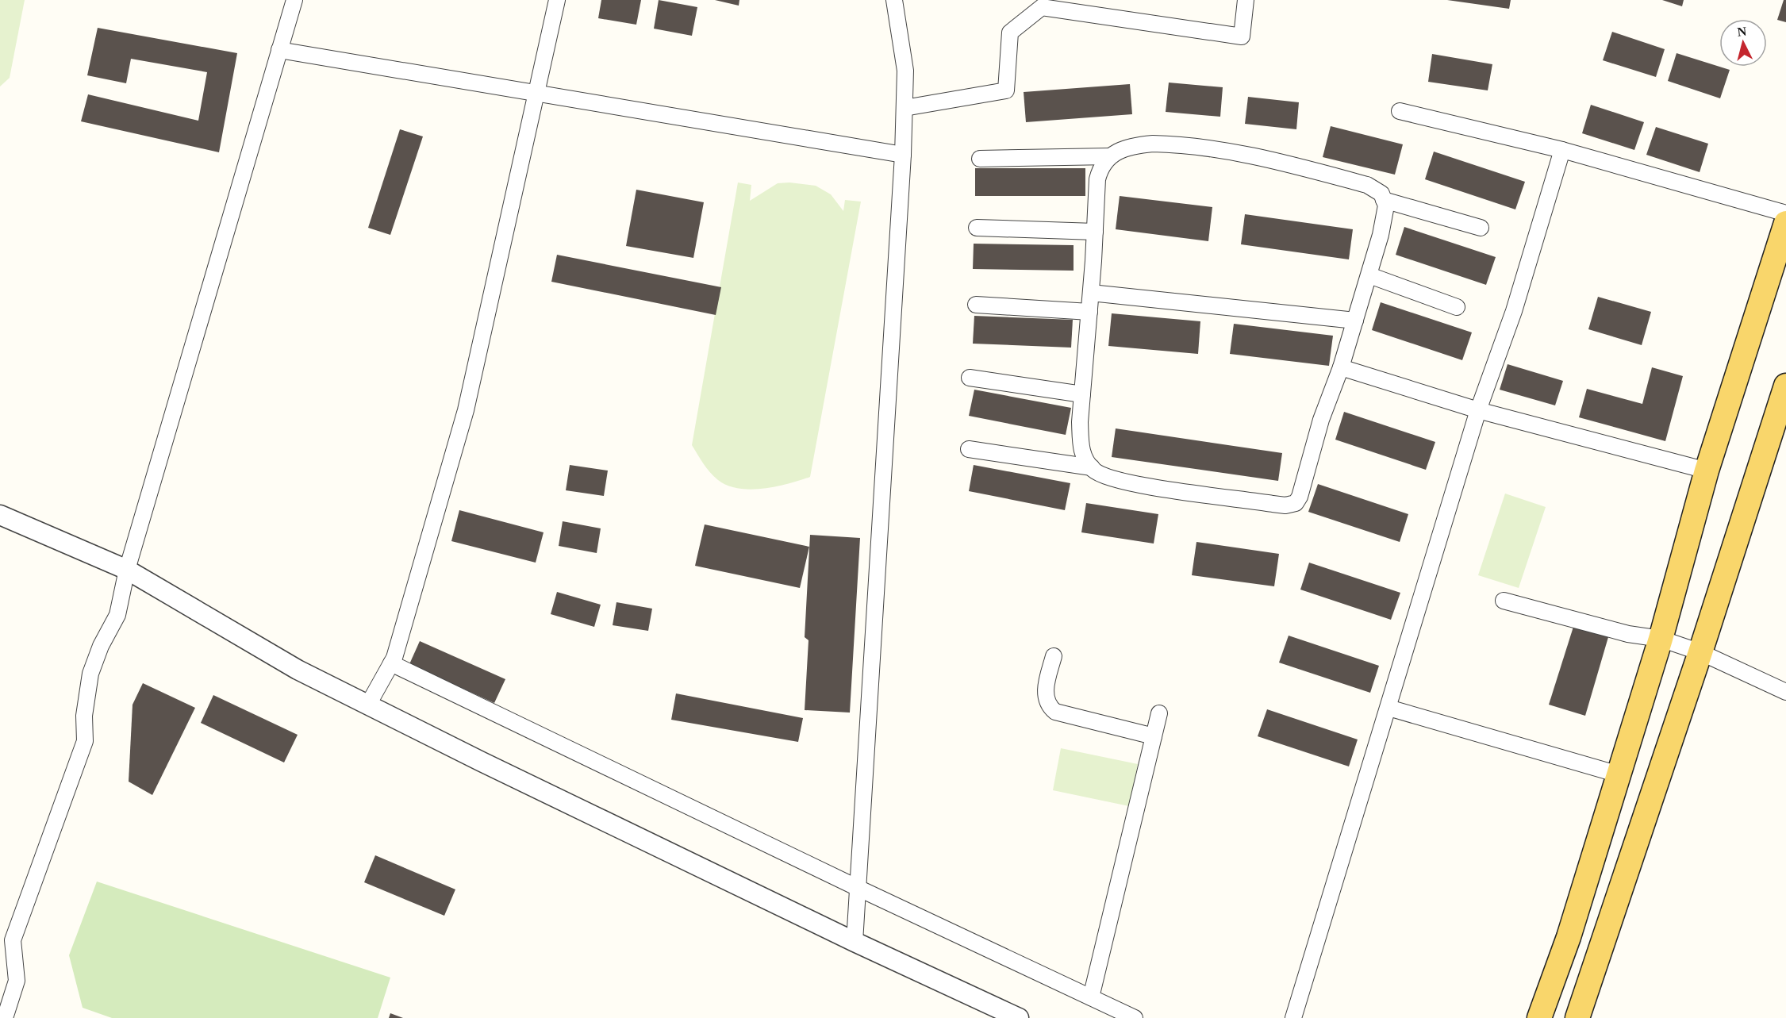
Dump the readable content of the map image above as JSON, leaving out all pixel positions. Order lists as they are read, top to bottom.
{
  "north": "top"
}
